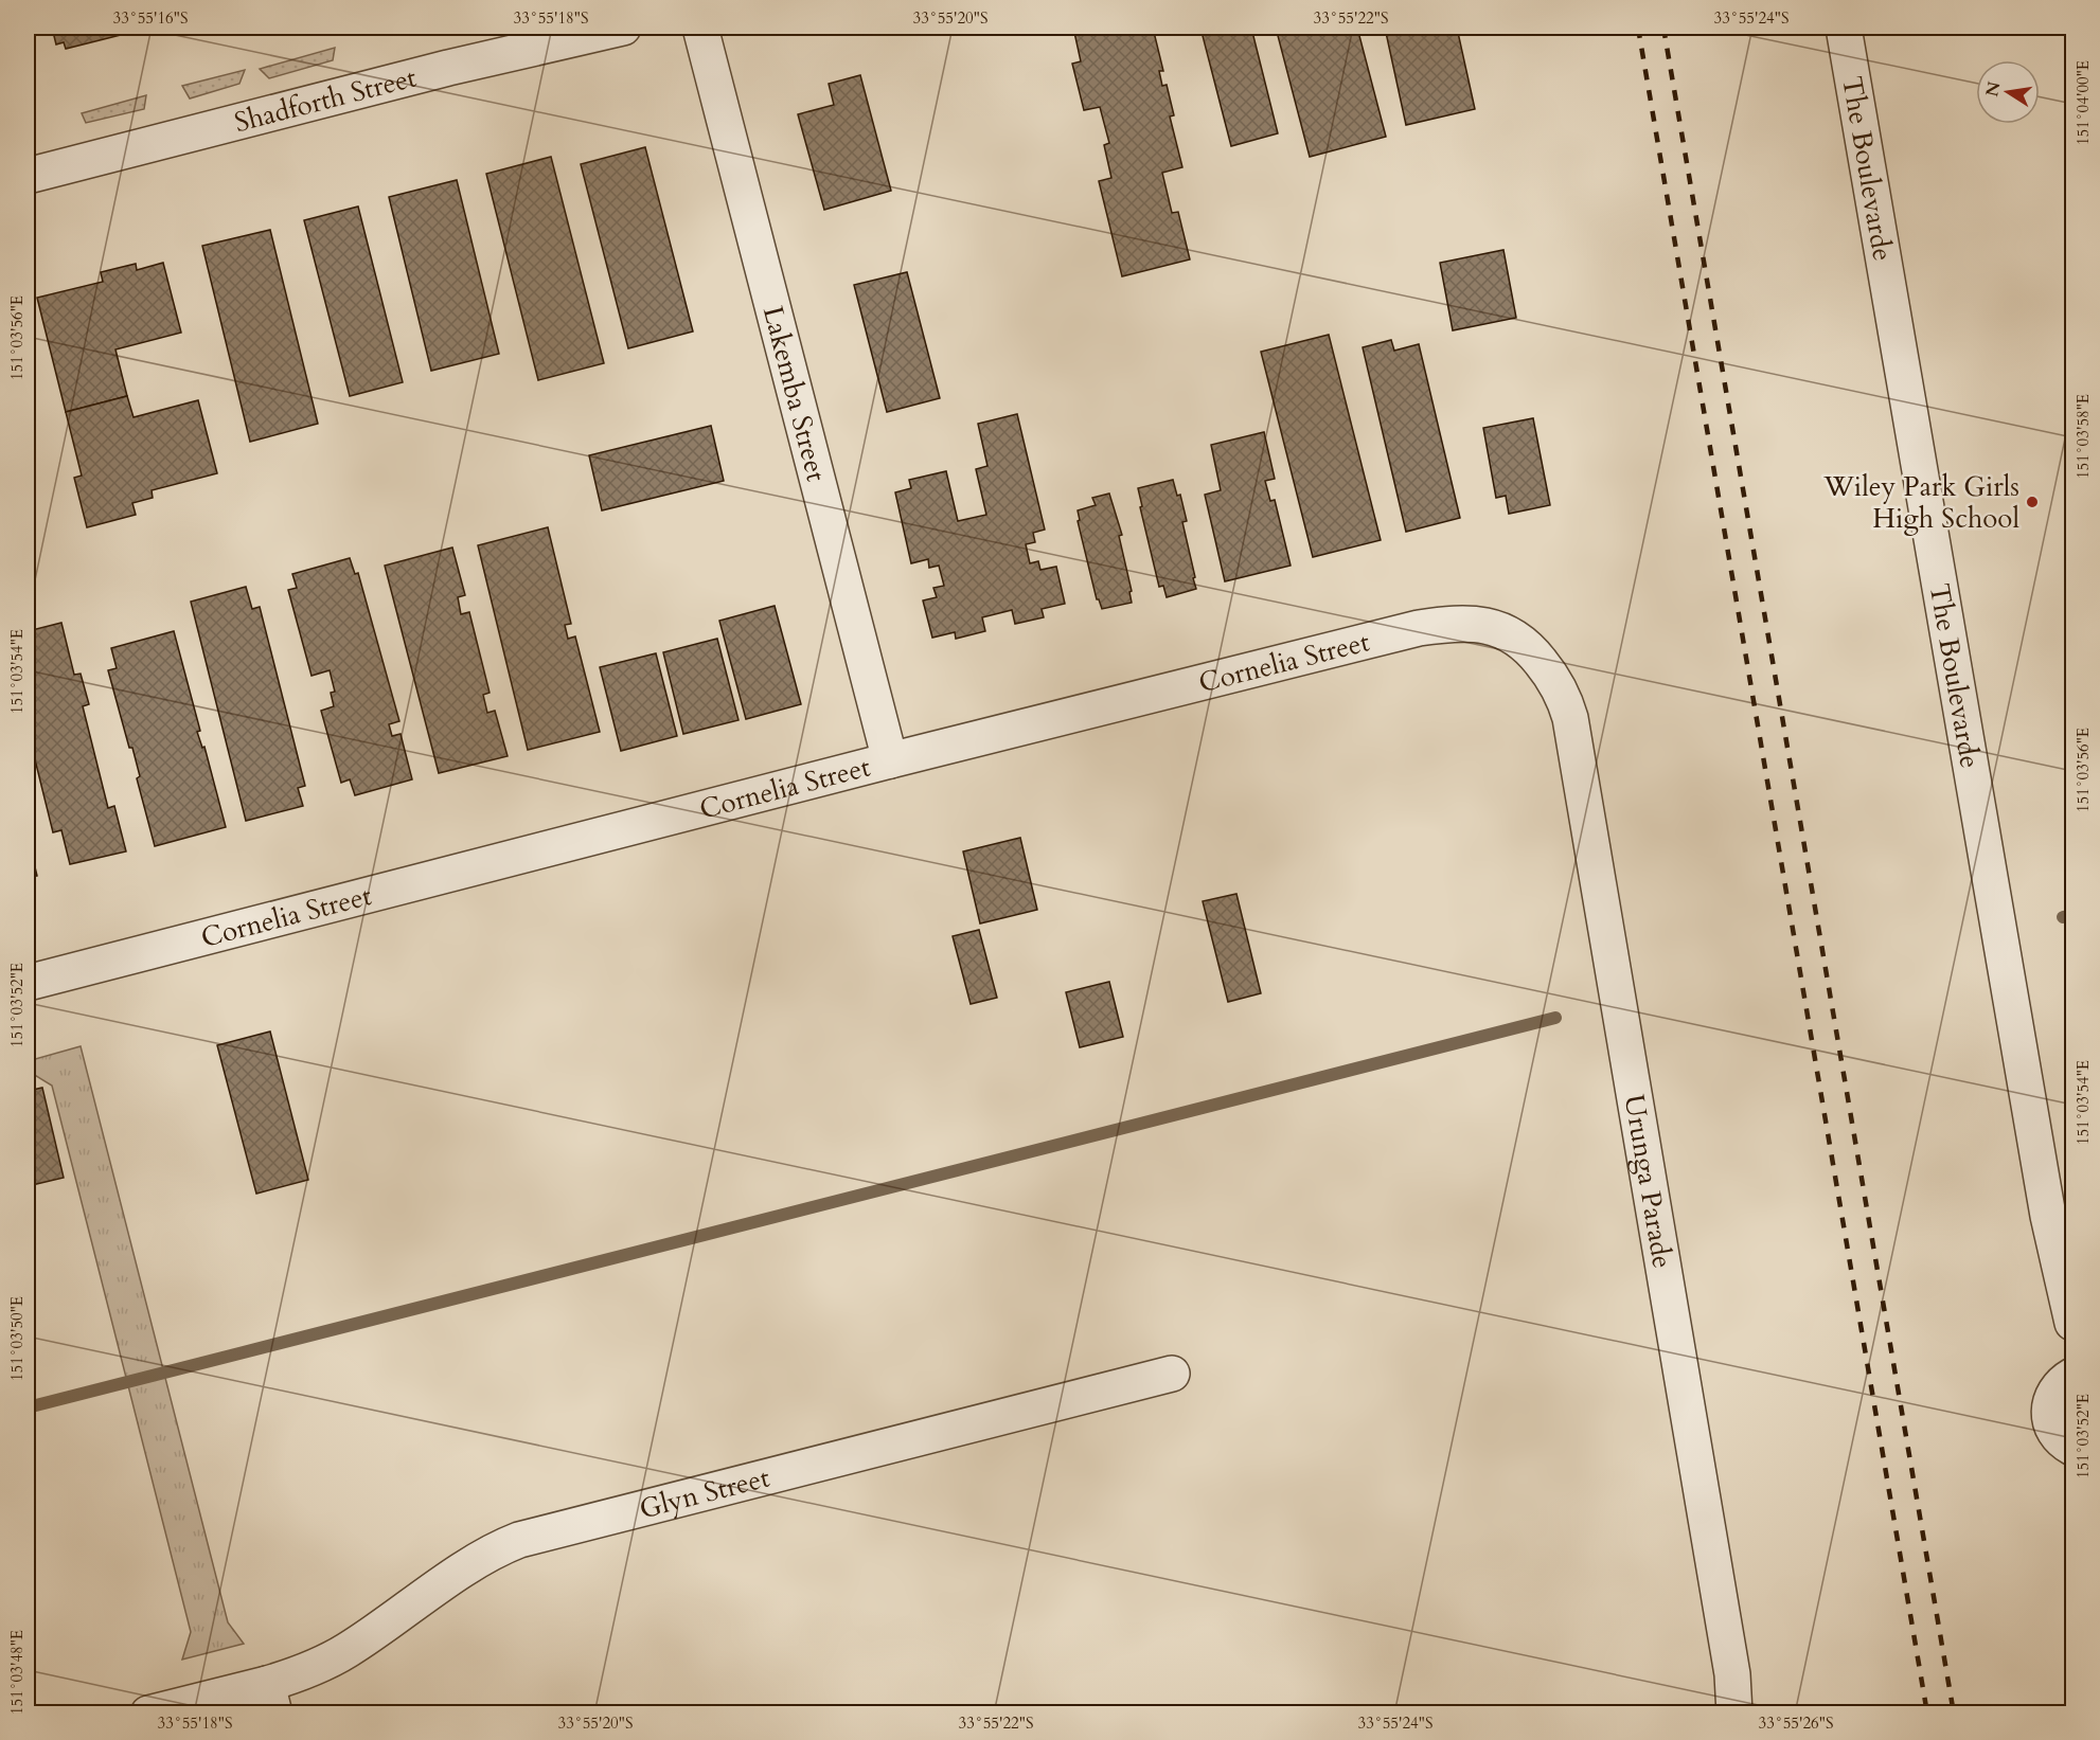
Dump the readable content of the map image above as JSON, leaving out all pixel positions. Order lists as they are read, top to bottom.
{
  "streets": {
    "street": [
      "Shadforth Street",
      "The Boulevarde",
      "Lakemba Street",
      "Cornelia Street",
      "Urunga Parade",
      "Glyn Street"
    ]
  },
  "crossings": [
    ["Lakemba Street", "Cornelia Street"],
    ["Cornelia Street", "Urunga Parade"]
  ],
  "places": ["Wiley Park Girls High School"],
  "north": "left",
  "coordinates": [
    "33°55'16\"S",
    "33°55'18\"S",
    "33°55'20\"S",
    "33°55'22\"S",
    "33°55'24\"S",
    "151°04'00\"E",
    "151°03'56\"E",
    "151°03'58\"E",
    "151°03'54\"E",
    "151°03'52\"E",
    "151°03'50\"E",
    "151°03'48\"E",
    "33°55'26\"S"
  ]
}
